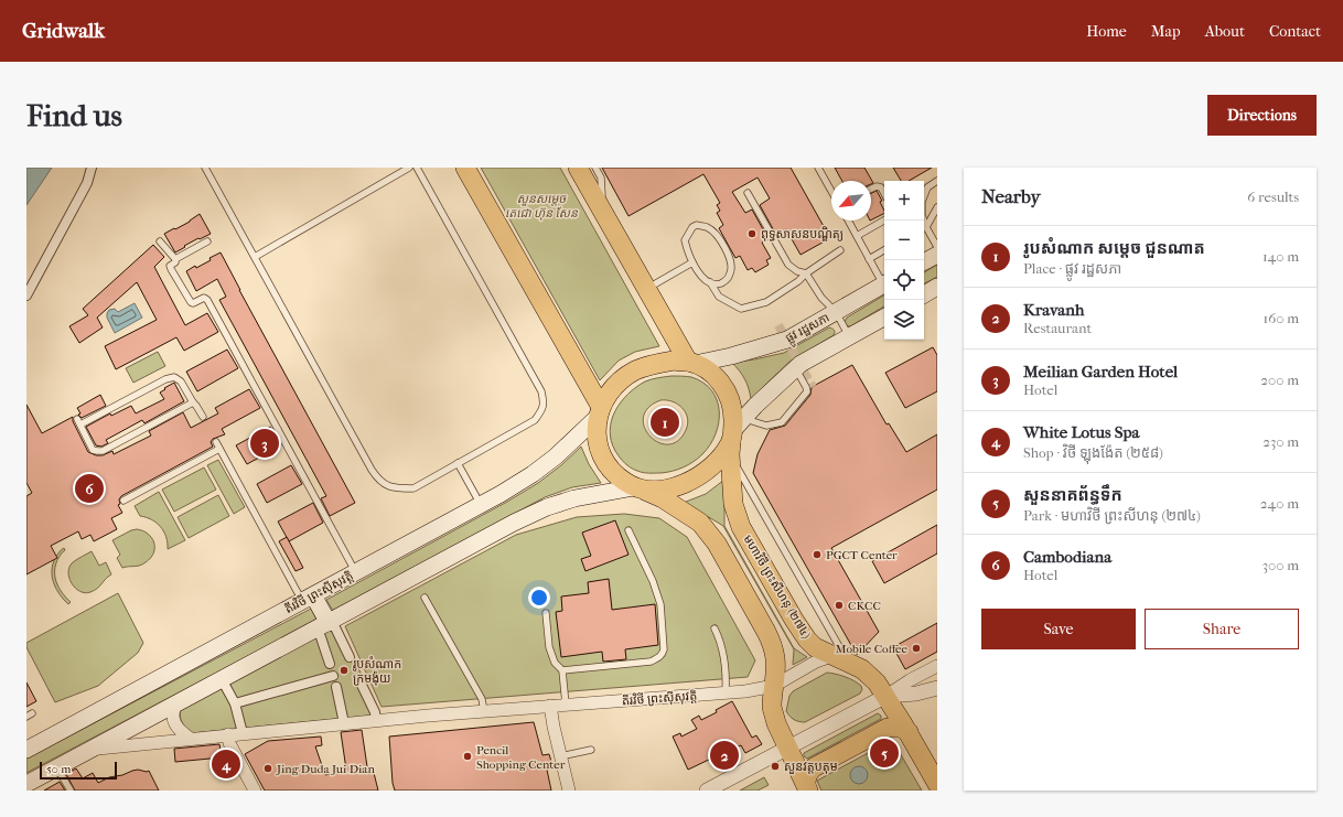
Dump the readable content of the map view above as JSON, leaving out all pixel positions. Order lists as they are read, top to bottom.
{
  "streets": {
    "main road": ["ផ្លូវ រដ្ឋសភា", "មហាវិថី ព្រះសីហនុ (២៧៤)", "តីរវិថី ព្រះស៊ីសុវត្តិ"]
  },
  "crossings": [
    ["ផ្លូវ រដ្ឋសភា", "មហាវិថី ព្រះសីហនុ (២៧៤)"],
    ["ផ្លូវ រដ្ឋសភា", "តីរវិថី ព្រះស៊ីសុវត្តិ"],
    ["មហាវិថី ព្រះសីហនុ (២៧៤)", "តីរវិថី ព្រះស៊ីសុវត្តិ"]
  ],
  "parks": ["សួនសម្តេច តេជោ ហ៊ុន សែន"],
  "places": [
    "ពុទ្ធសាសនបណ្ឌិត្យ",
    "PGCT Center",
    "CKCC",
    "Mobile Coffee",
    "រូបសំណាក ក្រមង៉ុយ",
    "Pencil Shopping Center",
    "សួនវត្តបតុម",
    "Jing Duda Jui Dian"
  ],
  "scale_bar": "50 m",
  "north": "bottom left",
  "page": {
    "header": "Gridwalk",
    "nav": [
      "Home",
      "Map",
      "About",
      "Contact"
    ],
    "buttons": [
      "Directions",
      ["Save", "Share"]
    ],
    "title": "Find us",
    "heading": ["Nearby", "6 results"],
    "map_buttons": ["+", "−"],
    "list": [
      {
        "mark": "1",
        "name": "រូបសំណាក សម្ដេច ជួនណាត",
        "note": "Place · ផ្លូវ រដ្ឋសភា",
        "value": "140 m"
      },
      {
        "mark": "2",
        "name": "Kravanh",
        "note": "Restaurant",
        "value": "160 m"
      },
      {
        "mark": "3",
        "name": "Meilian Garden Hotel",
        "note": "Hotel",
        "value": "200 m"
      },
      {
        "mark": "4",
        "name": "White Lotus Spa",
        "note": "Shop · វិថី ឡុងង៉ែត (២៥៨)",
        "value": "230 m"
      },
      {
        "mark": "5",
        "name": "សួននាគព័ន្ធទឹក",
        "note": "Park · មហាវិថី ព្រះសីហនុ (២៧៤)",
        "value": "240 m"
      },
      {
        "mark": "6",
        "name": "Cambodiana",
        "note": "Hotel",
        "value": "300 m"
      }
    ],
    "pins": [
      "1",
      "3",
      "6",
      "5",
      "2",
      "4"
    ],
    "scale": "50 m"
  }
}
